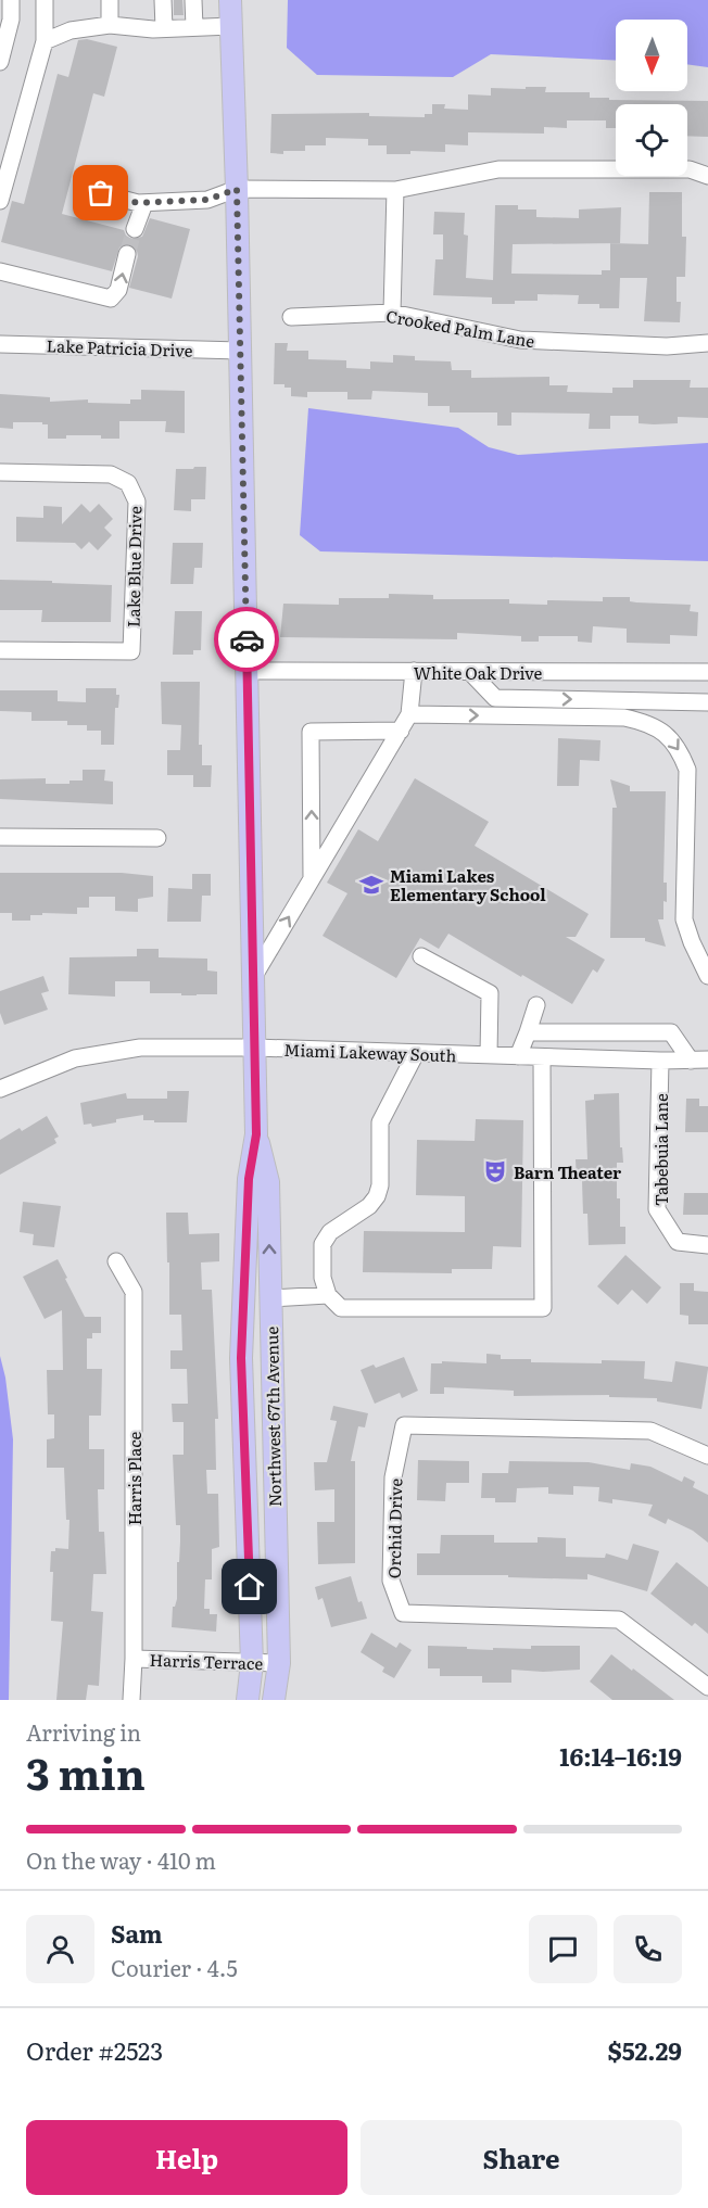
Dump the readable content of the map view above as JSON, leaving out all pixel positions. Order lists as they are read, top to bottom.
{
  "streets": {
    "main road": ["Northwest 67th Avenue"],
    "street": [
      "Crooked Palm Lane",
      "Lake Patricia Drive",
      "Lake Blue Drive",
      "White Oak Drive",
      "Miami Lakeway South",
      "Tabebuia Lane",
      "Harris Place",
      "Orchid Drive",
      "Harris Terrace"
    ]
  },
  "crossings": [
    ["Lake Patricia Drive", "Northwest 67th Avenue"],
    ["White Oak Drive", "Northwest 67th Avenue"],
    ["Miami Lakeway South", "Tabebuia Lane"],
    ["Miami Lakeway South", "Northwest 67th Avenue"],
    ["Northwest 67th Avenue", "Harris Terrace"],
    ["Harris Place", "Harris Terrace"]
  ],
  "places": {
    "school or university": ["Miami Lakes Elementary School"],
    "theatre": ["Barn Theater"]
  },
  "north": "bottom",
  "page": {
    "heading": ["3 min", "Arriving in", "16:14–16:19"],
    "panel": [
      "Sam",
      "Courier · 4.5",
      "Order #2523",
      "$52.29"
    ],
    "bar": "On the way · 410 m",
    "buttons": ["Help", "Share"]
  }
}
